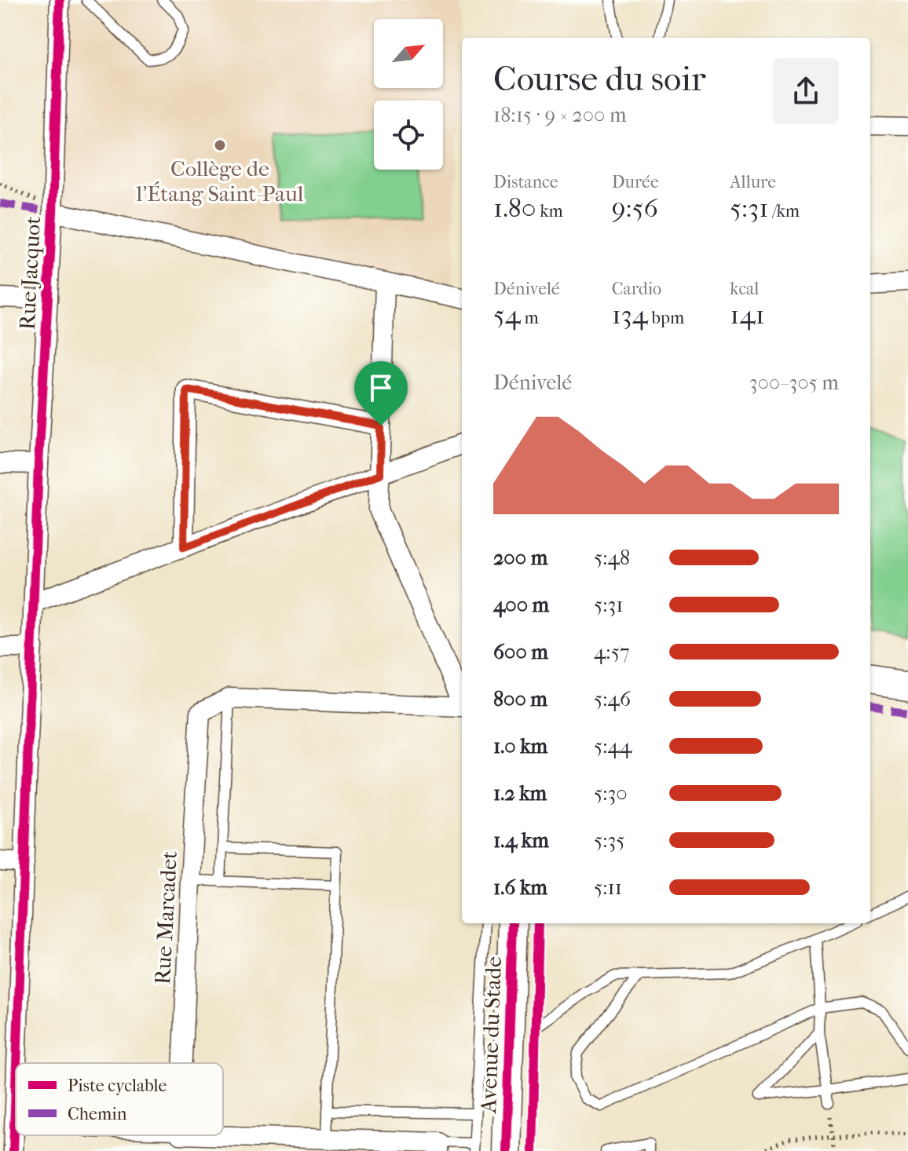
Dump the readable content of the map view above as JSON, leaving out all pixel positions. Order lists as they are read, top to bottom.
{
  "streets": {
    "street": ["Rue Jacquot", "Rue Marcadet", "Avenue du Stade"]
  },
  "places": ["Collège de l'Étang Saint-Paul"],
  "legend": ["Piste cyclable", "Chemin"],
  "north": "top right",
  "page": {
    "heading": ["Course du soir", "18:15 · 9 × 200 m"],
    "stats": [
      ["Distance", "1.80 km"],
      ["Durée", "9:56"],
      ["Allure", "5:31 /km"],
      ["Dénivelé", "54 m"],
      ["Cardio", "134 bpm"],
      ["kcal", "141"]
    ],
    "chart": ["Dénivelé", "300–305 m"],
    "list": [
      {
        "name": "200 m",
        "note": "5:48"
      },
      {
        "name": "400 m",
        "note": "5:31"
      },
      {
        "name": "600 m",
        "note": "4:57"
      },
      {
        "name": "800 m",
        "note": "5:46"
      },
      {
        "name": "1.0 km",
        "note": "5:44"
      },
      {
        "name": "1.2 km",
        "note": "5:30"
      },
      {
        "name": "1.4 km",
        "note": "5:35"
      },
      {
        "name": "1.6 km",
        "note": "5:11"
      }
    ]
  }
}
